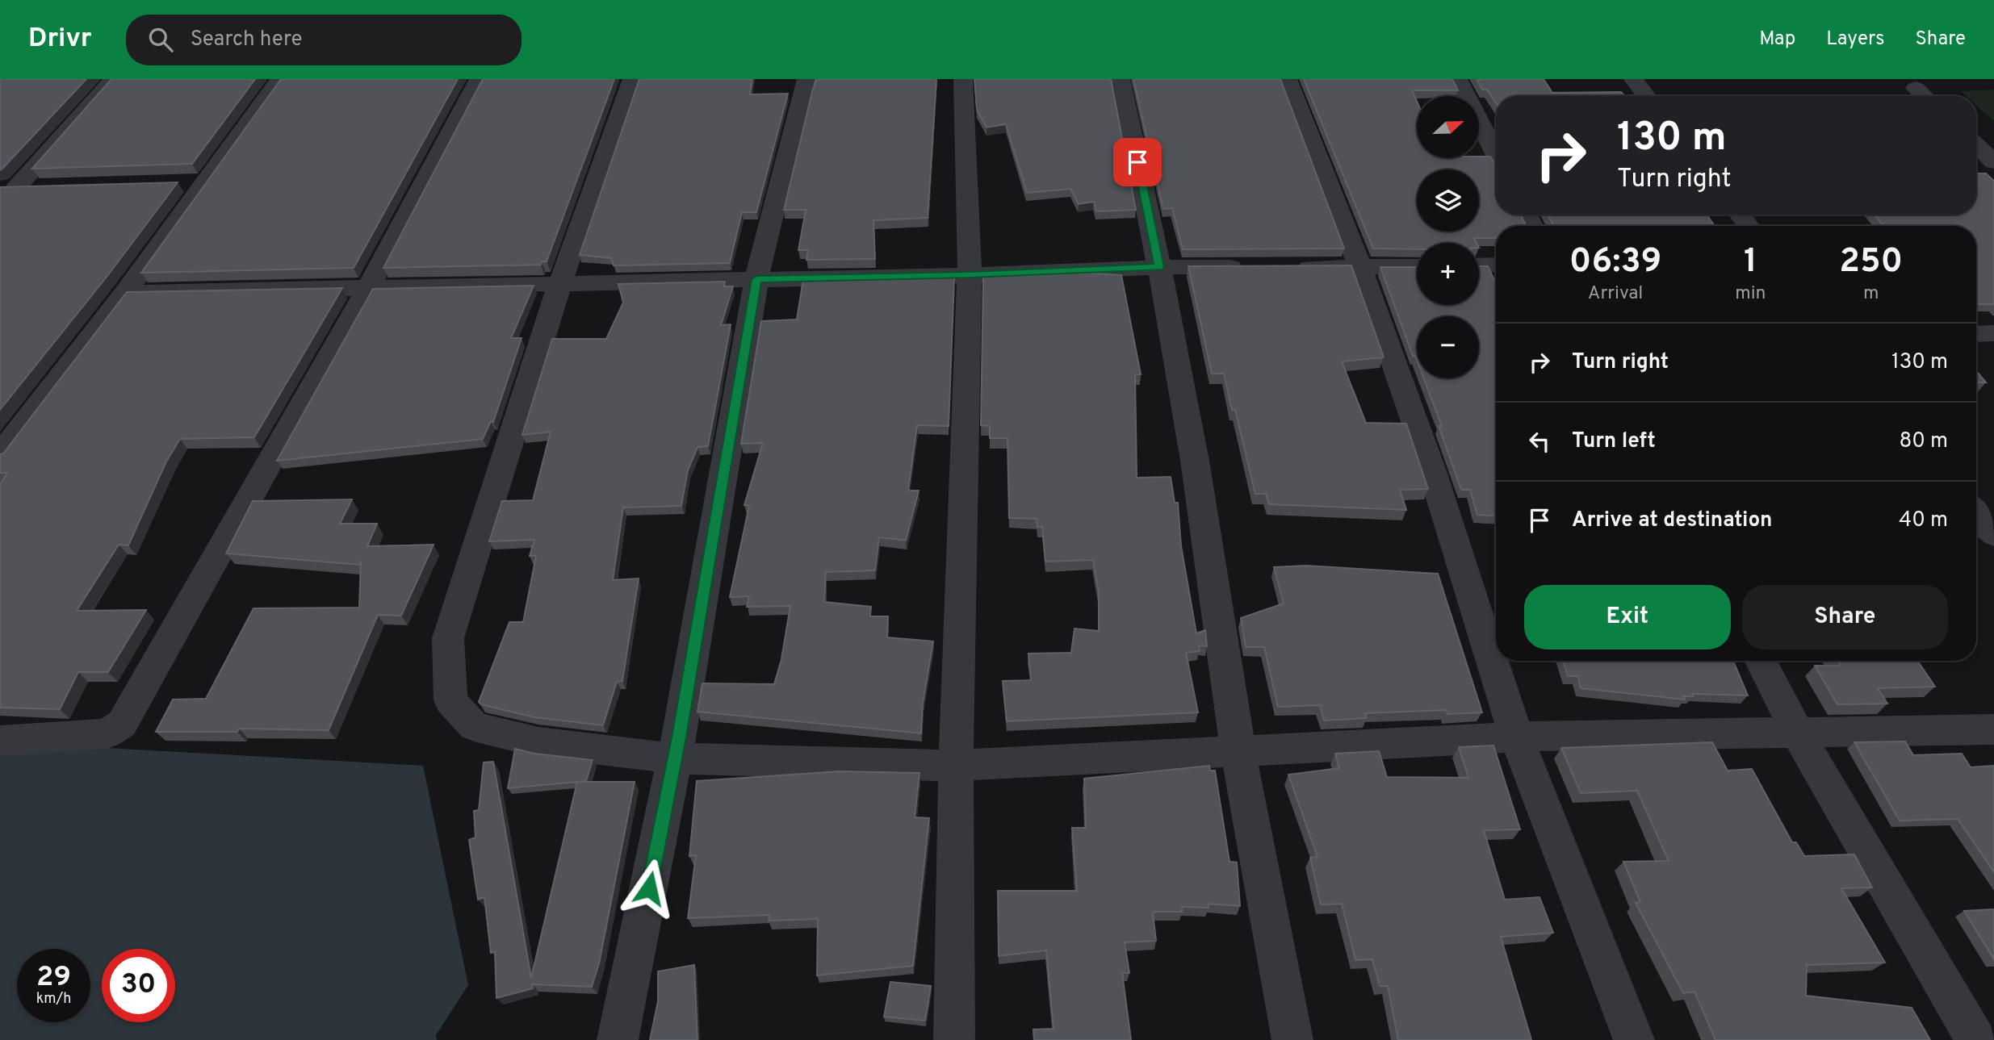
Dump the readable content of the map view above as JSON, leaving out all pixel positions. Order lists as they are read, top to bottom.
{
  "north": "right",
  "page": {
    "header": "Drivr",
    "search": "Search here",
    "nav": ["Map", "Layers", "Share"],
    "map_buttons": ["+", "−"],
    "turn": ["130 m", "Turn right"],
    "eta": [
      "06:39",
      "Arrival",
      "1",
      "min",
      "250",
      "m"
    ],
    "list": [
      {
        "name": "Turn right",
        "value": "130 m"
      },
      {
        "name": "Turn left",
        "value": "80 m"
      },
      {
        "name": "Arrive at destination",
        "value": "40 m"
      }
    ],
    "buttons": ["Exit", "Share"],
    "speed": "29 km/h",
    "limit": "30"
  }
}
